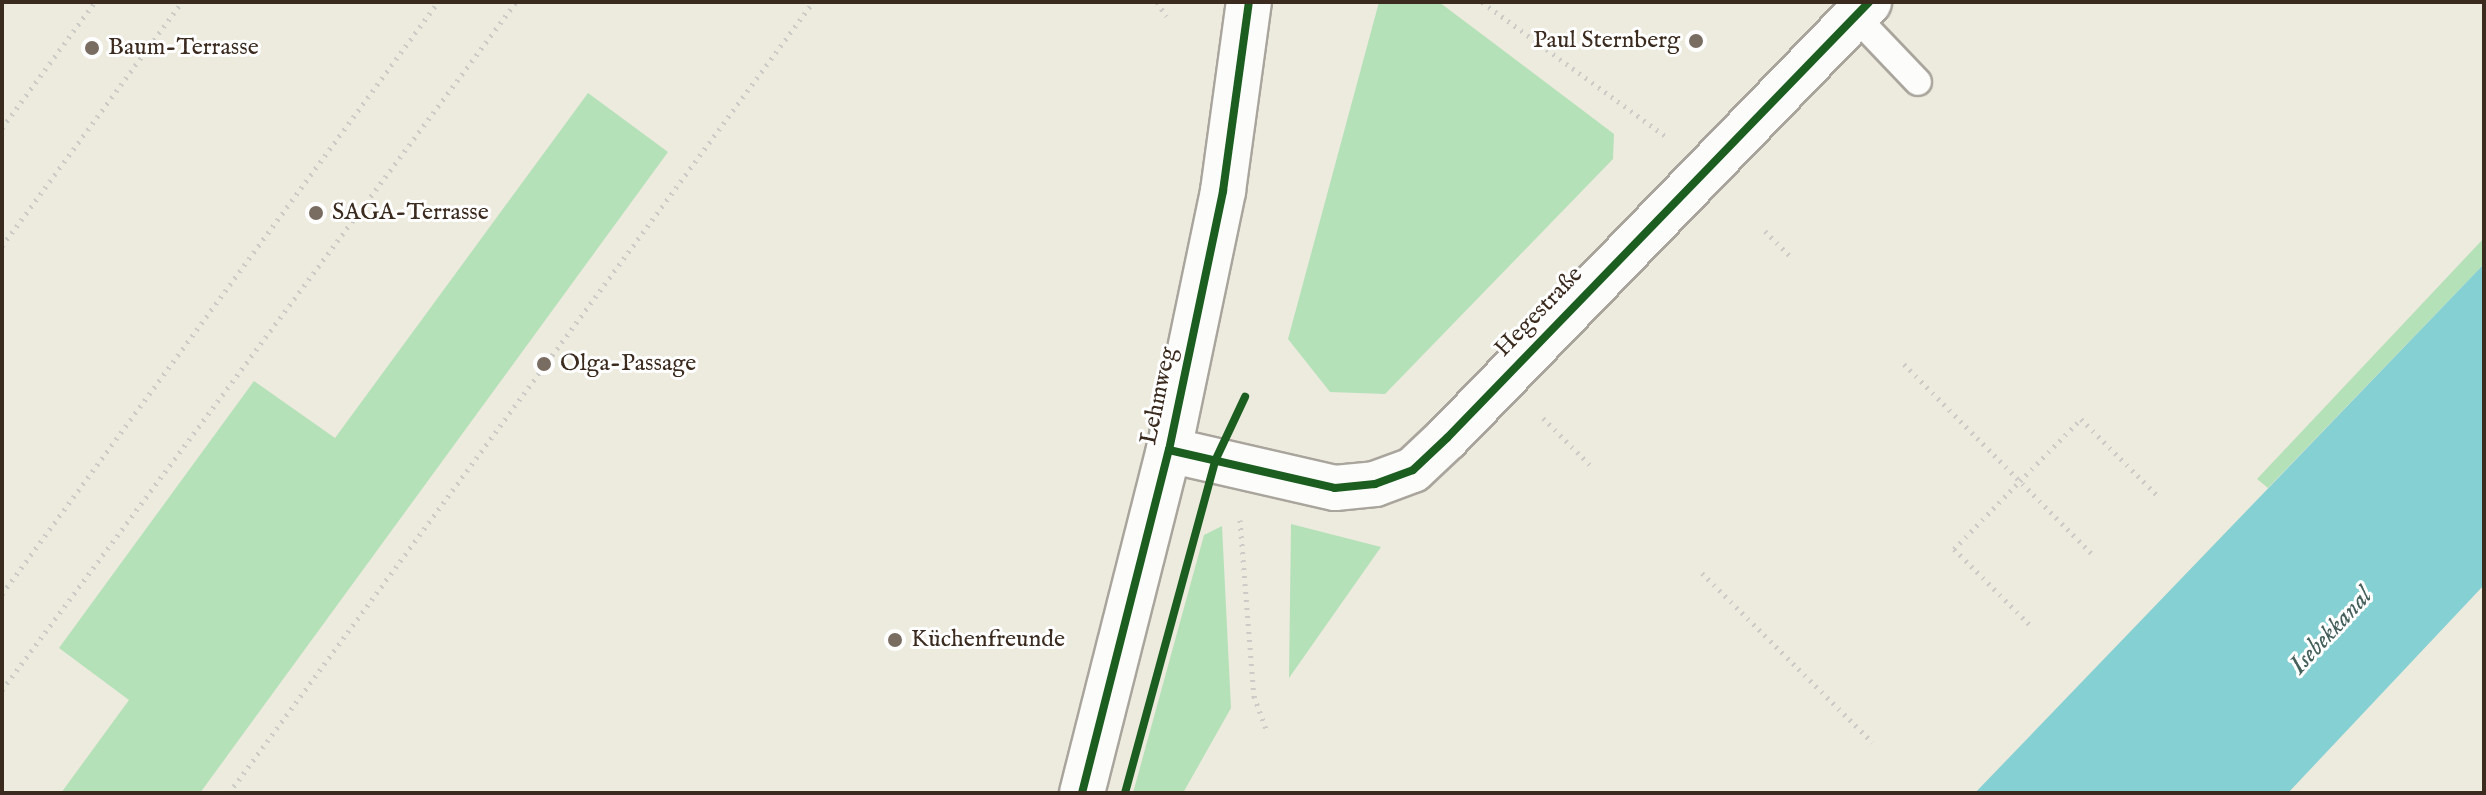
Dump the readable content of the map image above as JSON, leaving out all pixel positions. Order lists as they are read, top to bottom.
{
  "streets": {
    "street": ["Hegestraße", "Lehmweg"]
  },
  "crossings": [
    ["Hegestraße", "Lehmweg"]
  ],
  "water": ["Isebekkanal"],
  "places": [
    "Paul Sternberg",
    "Baum-Terrasse",
    "SAGA-Terrasse",
    "Olga-Passage",
    "Küchenfreunde"
  ]
}
